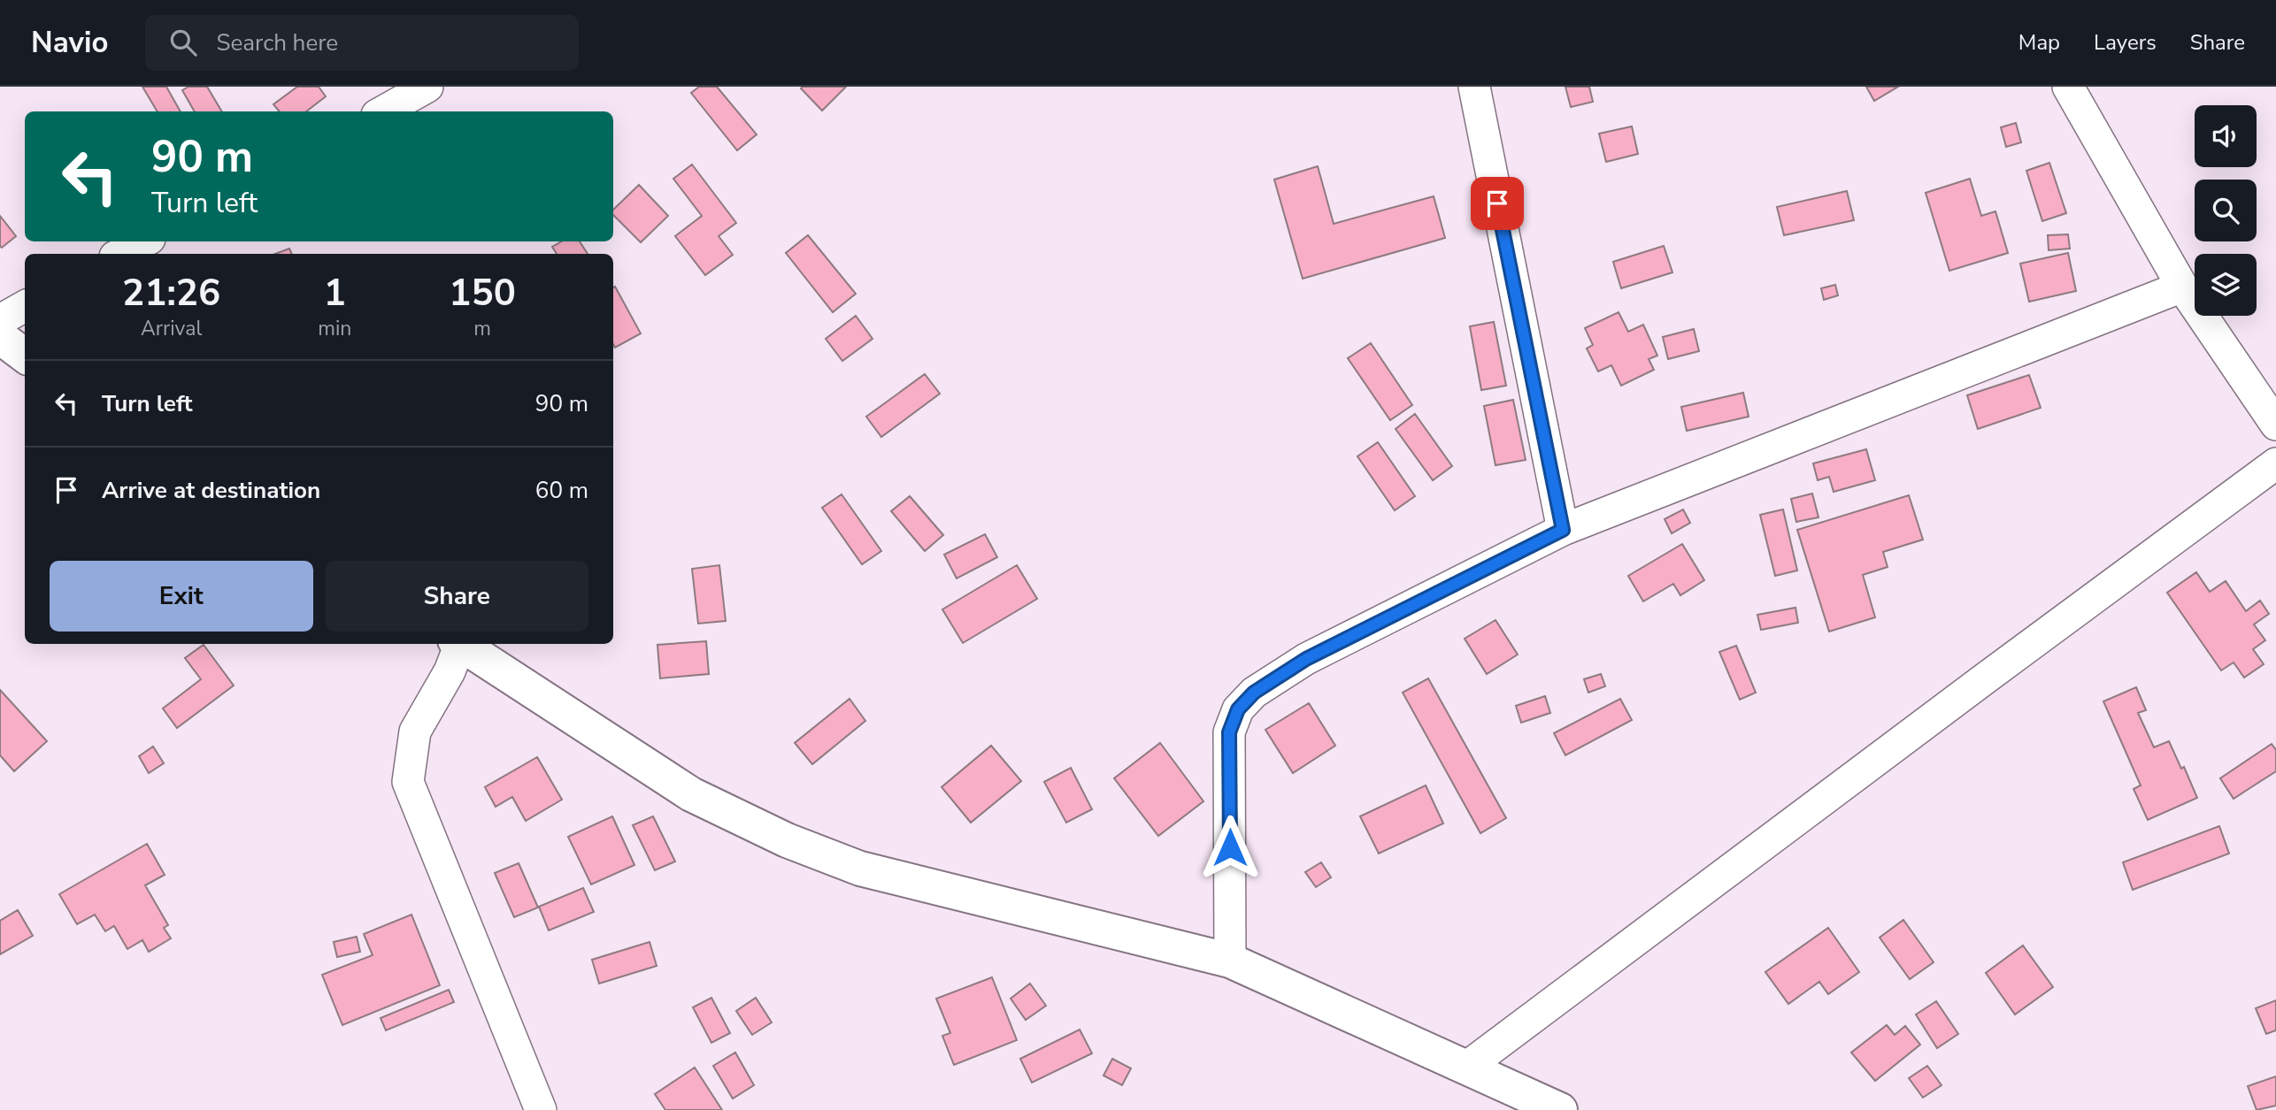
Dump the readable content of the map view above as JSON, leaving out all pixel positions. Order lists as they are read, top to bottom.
{
  "page": {
    "header": "Navio",
    "search": "Search here",
    "nav": ["Map", "Layers", "Share"],
    "turn": ["90 m", "Turn left"],
    "eta": [
      "21:26",
      "Arrival",
      "1",
      "min",
      "150",
      "m"
    ],
    "list": [
      {
        "name": "Turn left",
        "value": "90 m"
      },
      {
        "name": "Arrive at destination",
        "value": "60 m"
      }
    ],
    "buttons": ["Exit", "Share"]
  }
}
